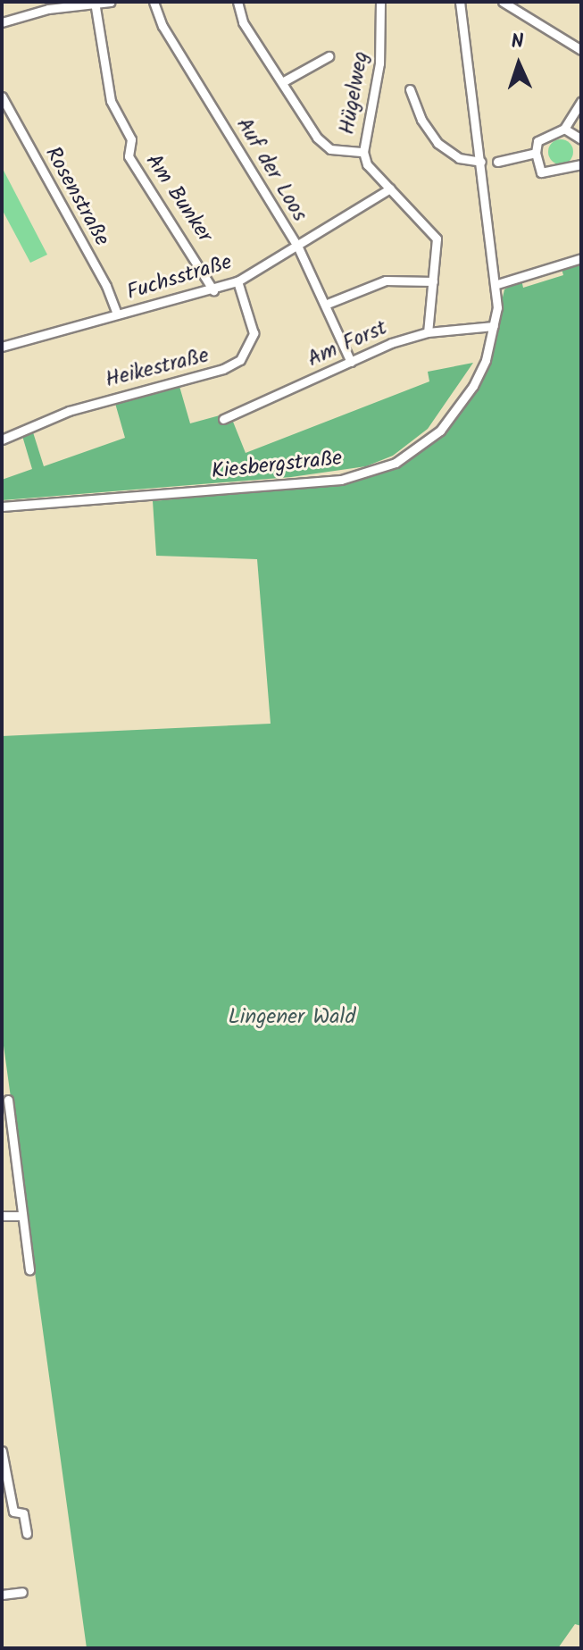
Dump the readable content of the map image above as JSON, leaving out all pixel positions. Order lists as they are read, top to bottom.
{
  "streets": {
    "street": [
      "Hügelweg",
      "Auf der Loos",
      "Rosenstraße",
      "Am Bunker",
      "Fuchsstraße",
      "Am Forst",
      "Heikestraße",
      "Kiesbergstraße"
    ]
  },
  "crossings": [
    ["Hügelweg", "Fuchsstraße"],
    ["Hügelweg", "Am Forst"],
    ["Auf der Loos", "Fuchsstraße"],
    ["Auf der Loos", "Am Forst"],
    ["Rosenstraße", "Fuchsstraße"],
    ["Am Bunker", "Fuchsstraße"],
    ["Fuchsstraße", "Heikestraße"],
    ["Am Forst", "Kiesbergstraße"]
  ],
  "parks": ["Lingener Wald"],
  "north": "top"
}
